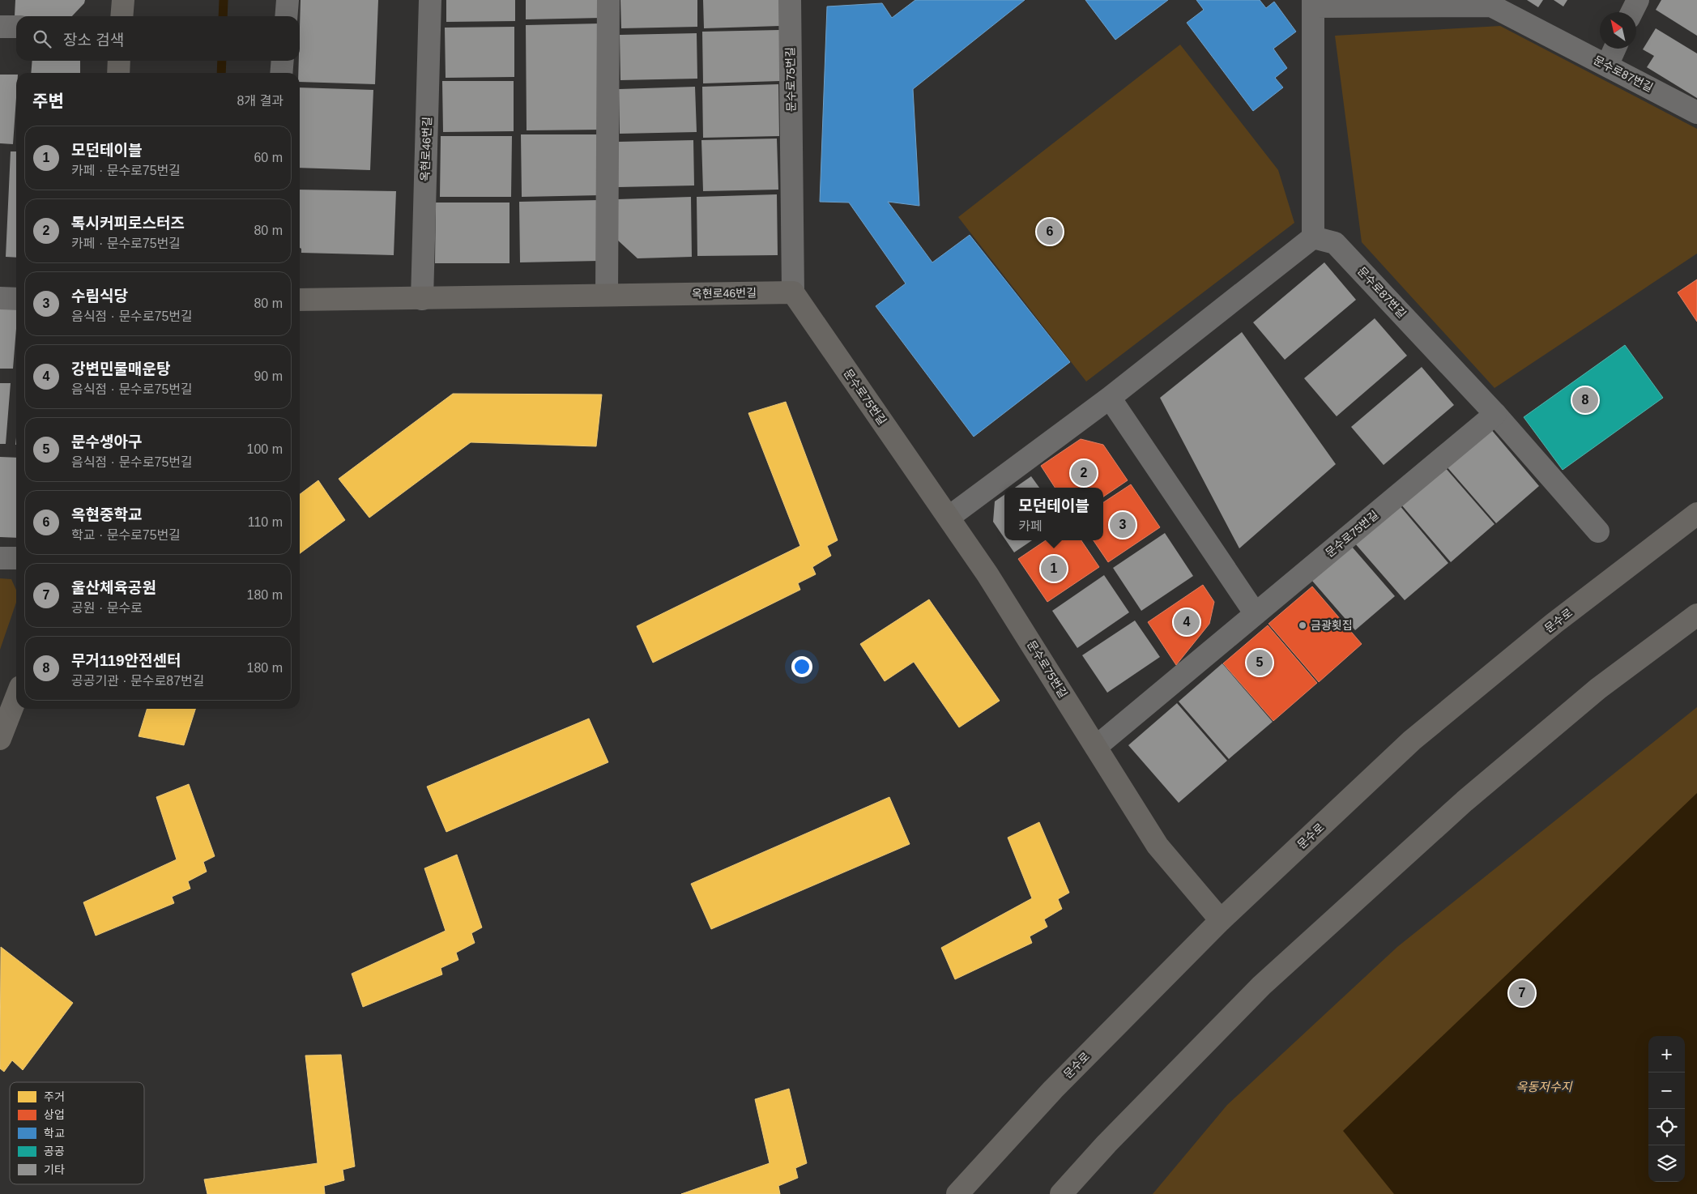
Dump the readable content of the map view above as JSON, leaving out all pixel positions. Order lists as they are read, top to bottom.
{
  "streets": {
    "main road": ["문수로75번길", "옥현로46번길", "문수로"],
    "street": ["문수로87번길"]
  },
  "crossings": [
    ["문수로87번길", "문수로75번길"],
    ["문수로75번길", "옥현로46번길"],
    ["문수로75번길", "문수로"]
  ],
  "water": ["옥동저수지"],
  "places": ["금광횟집"],
  "legend": [
    "주거",
    "상업",
    "학교",
    "공공",
    "기타"
  ],
  "north": "top left",
  "page": {
    "search": "장소 검색",
    "heading": ["주변", "8개 결과"],
    "list": [
      {
        "mark": "1",
        "name": "모던테이블",
        "note": "카페 · 문수로75번길",
        "value": "60 m"
      },
      {
        "mark": "2",
        "name": "톡시커피로스터즈",
        "note": "카페 · 문수로75번길",
        "value": "80 m"
      },
      {
        "mark": "3",
        "name": "수림식당",
        "note": "음식점 · 문수로75번길",
        "value": "80 m"
      },
      {
        "mark": "4",
        "name": "강변민물매운탕",
        "note": "음식점 · 문수로75번길",
        "value": "90 m"
      },
      {
        "mark": "5",
        "name": "문수생아구",
        "note": "음식점 · 문수로75번길",
        "value": "100 m"
      },
      {
        "mark": "6",
        "name": "옥현중학교",
        "note": "학교 · 문수로75번길",
        "value": "110 m"
      },
      {
        "mark": "7",
        "name": "울산체육공원",
        "note": "공원 · 문수로",
        "value": "180 m"
      },
      {
        "mark": "8",
        "name": "무거119안전센터",
        "note": "공공기관 · 문수로87번길",
        "value": "180 m"
      }
    ],
    "pins": [
      "6",
      "8",
      "2",
      "3",
      "1",
      "4",
      "5",
      "7"
    ],
    "popup": ["모던테이블", "카페"],
    "map_buttons": ["+", "−"]
  }
}
